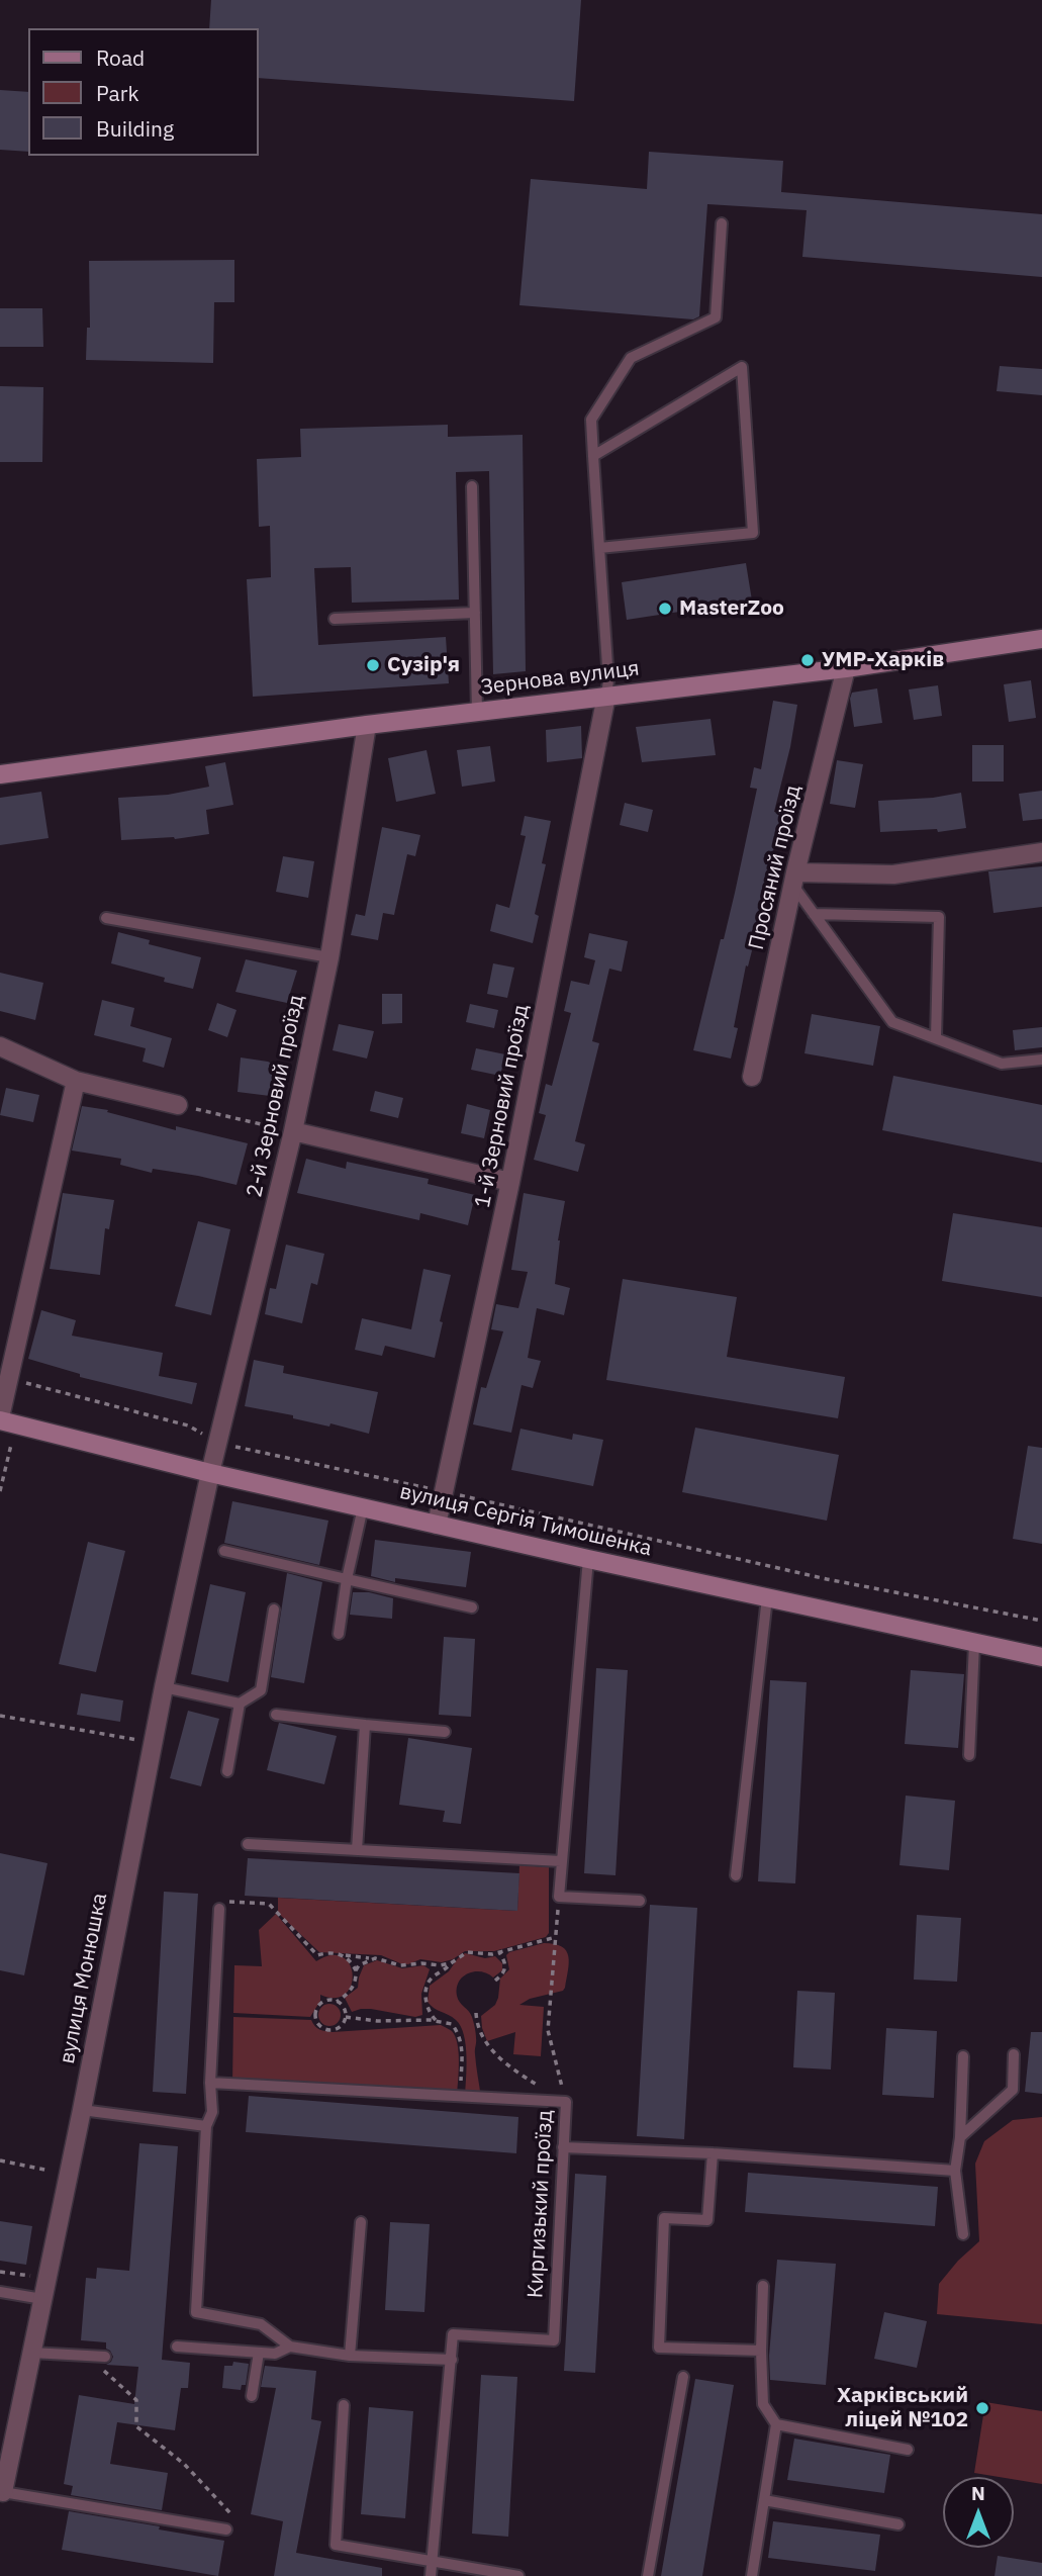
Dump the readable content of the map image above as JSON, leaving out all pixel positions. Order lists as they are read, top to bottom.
{
  "streets": {
    "street": [
      "Зернова вулиця",
      "Просяний проїзд",
      "2-й Зерновий проїзд",
      "1-й Зерновий проїзд",
      "вулиця Сергія Тимошенка",
      "вулиця Монюшка"
    ],
    "lane": ["Киргизький проїзд"]
  },
  "crossings": [
    ["Зернова вулиця", "Просяний проїзд"],
    ["Зернова вулиця", "2-й Зерновий проїзд"],
    ["Зернова вулиця", "1-й Зерновий проїзд"],
    ["2-й Зерновий проїзд", "вулиця Сергія Тимошенка"],
    ["2-й Зерновий проїзд", "вулиця Монюшка"],
    ["1-й Зерновий проїзд", "вулиця Сергія Тимошенка"],
    ["вулиця Сергія Тимошенка", "вулиця Монюшка"]
  ],
  "places": [
    "MasterZoo",
    "УМР-Харків",
    "Сузір'я",
    "Харківський ліцей №102"
  ],
  "legend": ["Road", "Park", "Building"],
  "north": "top"
}
